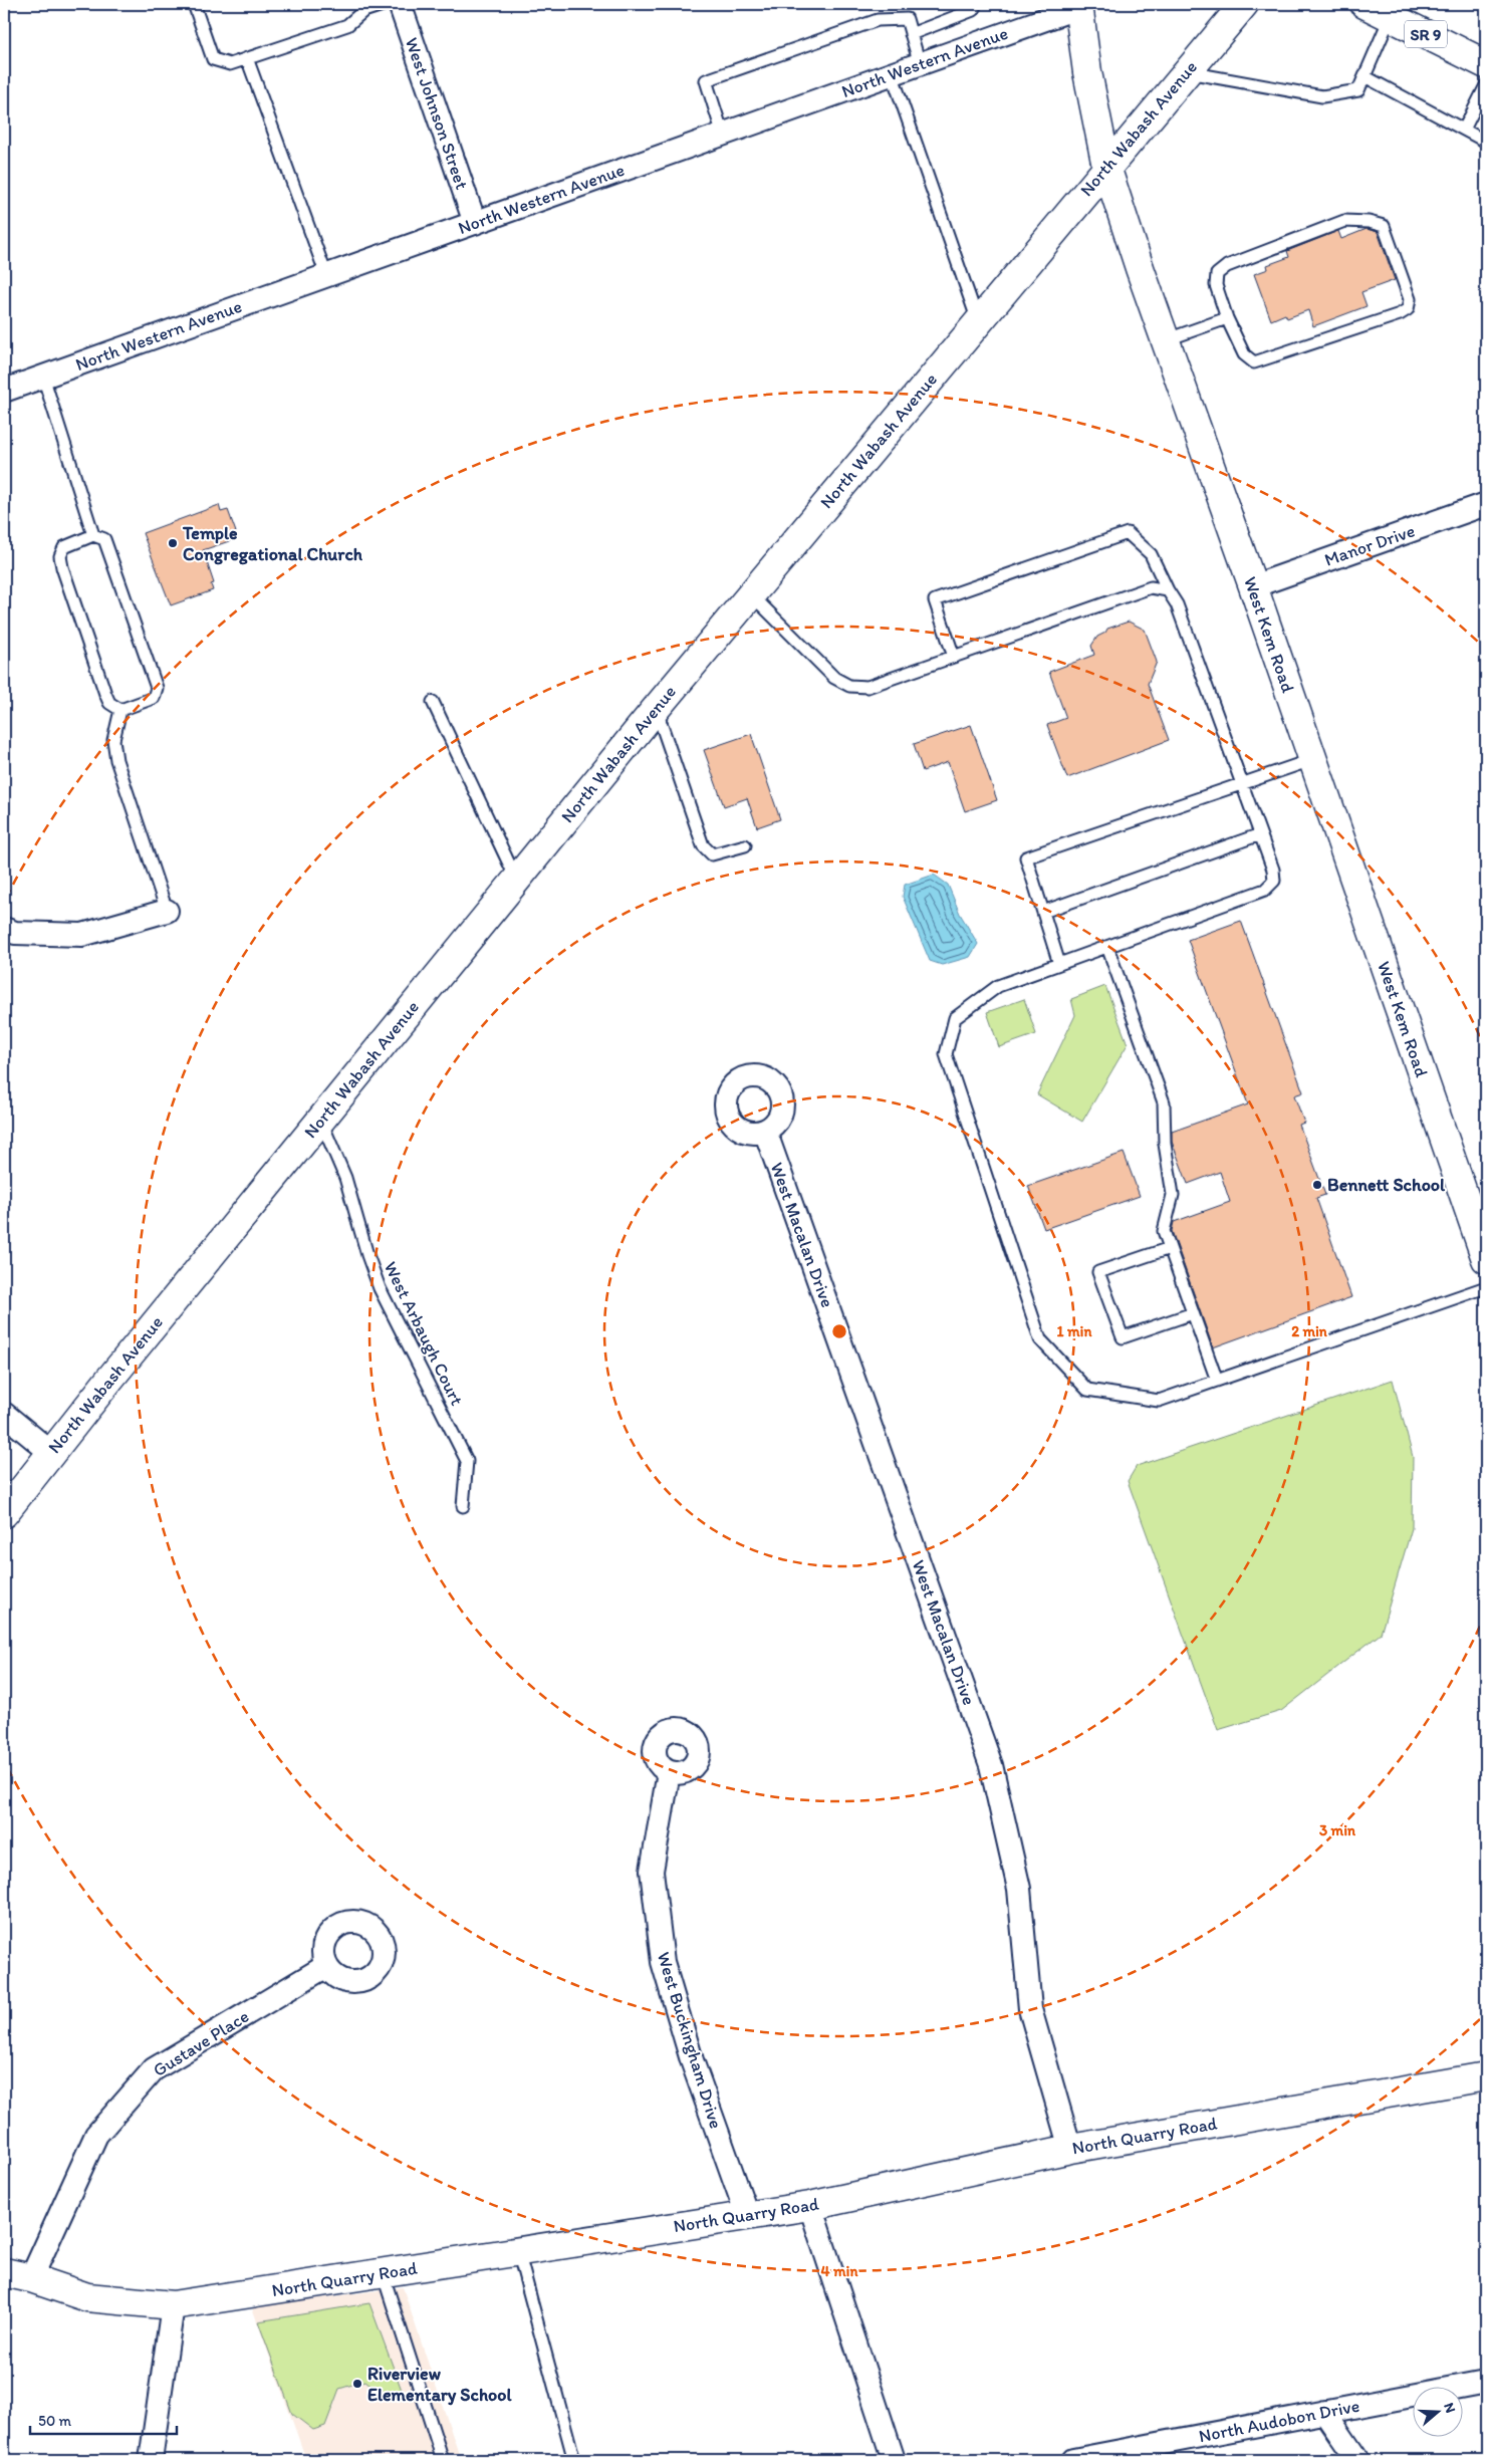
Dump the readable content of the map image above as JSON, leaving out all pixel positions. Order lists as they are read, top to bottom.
{
  "streets": {
    "main road": [
      "SR 9",
      "North Wabash Avenue",
      "West Kem Road",
      "North Quarry Road"
    ],
    "street": [
      "North Western Avenue",
      "West Johnson Street",
      "Manor Drive",
      "West Macalan Drive",
      "West Buckingham Drive",
      "Gustave Place",
      "North Audobon Drive"
    ],
    "lane": ["West Arbaugh Court"]
  },
  "crossings": [
    ["North Western Avenue", "West Johnson Street"],
    ["North Western Avenue", "West Kem Road"],
    ["North Wabash Avenue", "West Kem Road"],
    ["North Wabash Avenue", "West Arbaugh Court"],
    ["Manor Drive", "West Kem Road"],
    ["West Macalan Drive", "North Quarry Road"],
    ["West Buckingham Drive", "North Quarry Road"],
    ["Gustave Place", "North Quarry Road"]
  ],
  "places": ["Temple Congregational Church", "Bennett School", "Riverview Elementary School"],
  "scale_bar": "50 m",
  "north": "right",
  "rings": [
    "1 min",
    "2 min",
    "3 min",
    "4 min"
  ]
}
